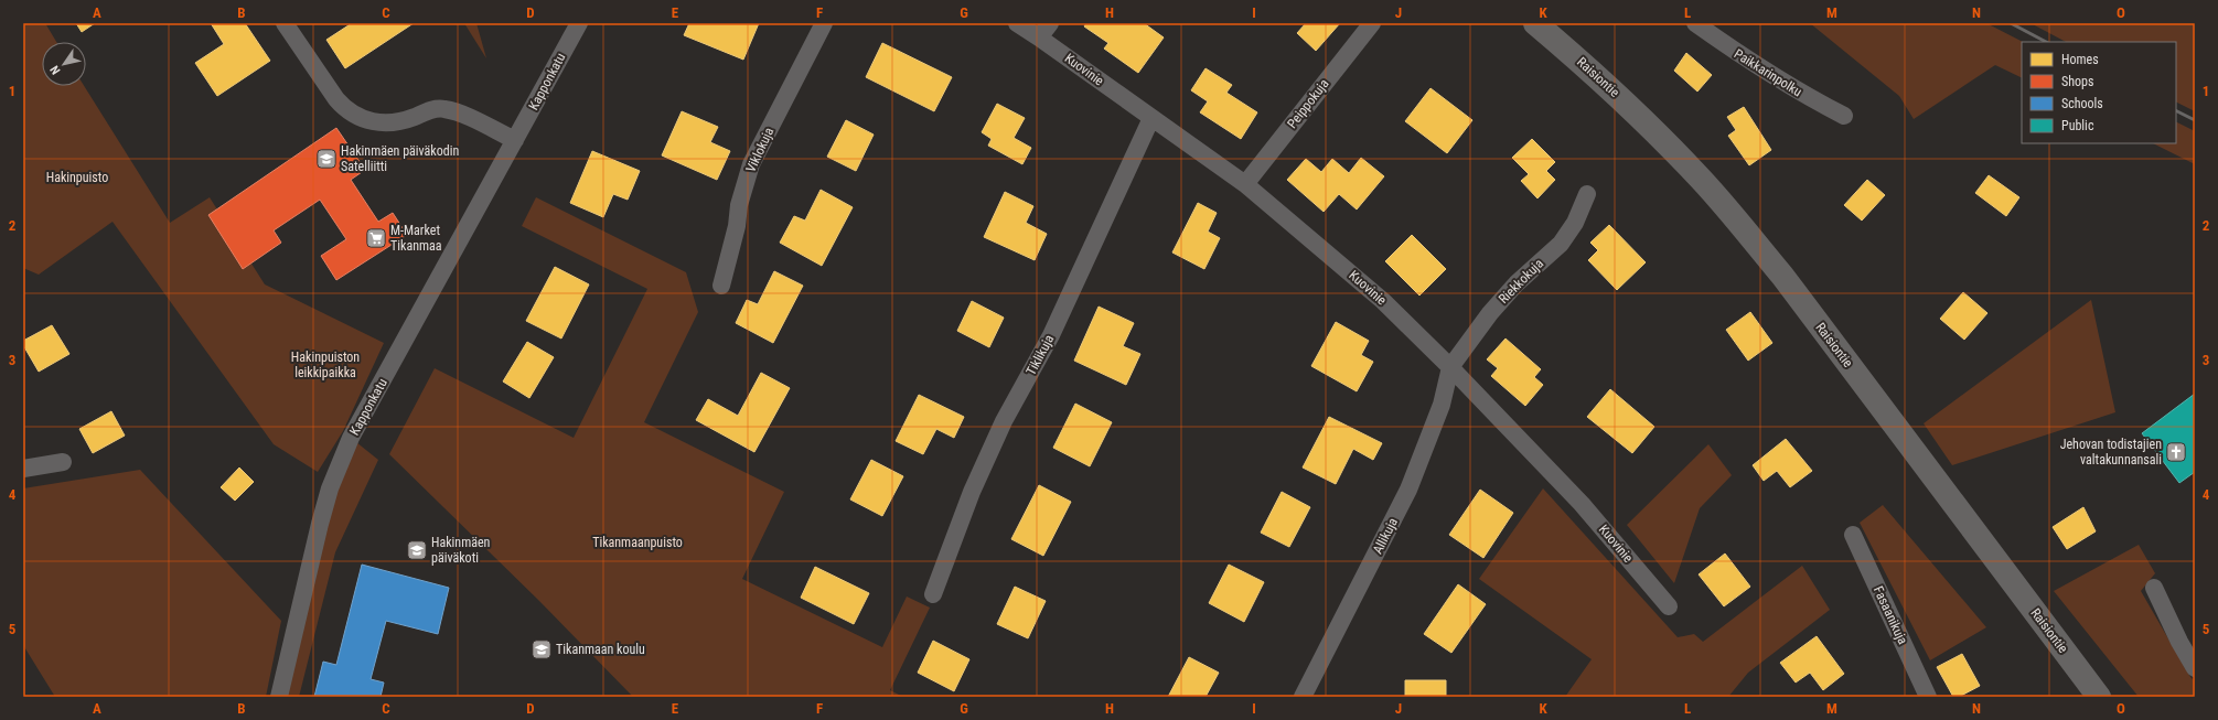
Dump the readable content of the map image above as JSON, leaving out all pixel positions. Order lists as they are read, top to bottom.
{
  "streets": {
    "main road": ["Raisiontie"],
    "street": [
      "Kuovinie",
      "Paikkarinpolku",
      "Kapponkatu",
      "Peippokuja",
      "Viklokuja",
      "Riekkokuja",
      "Tiklikuja",
      "Allikuja",
      "Fasaanikuja"
    ]
  },
  "crossings": [
    ["Kuovinie", "Peippokuja"],
    ["Kuovinie", "Riekkokuja"],
    ["Kuovinie", "Tiklikuja"],
    ["Kuovinie", "Allikuja"],
    ["Riekkokuja", "Allikuja"]
  ],
  "parks": ["Hakinpuisto", "Hakinpuiston leikkipaikka", "Tikanmaanpuisto"],
  "places": {
    "school or university": ["Hakinmäen päiväkodin Satelliitti", "Hakinmäen päiväkoti", "Tikanmaan koulu"],
    "supermarket": ["M-Market Tikanmaa"],
    "church": ["Jehovan todistajien valtakunnansali"]
  },
  "legend": [
    "Homes",
    "Shops",
    "Schools",
    "Public"
  ],
  "north": "bottom left",
  "grid": {
    "columns": [
      "A",
      "B",
      "C",
      "D",
      "E",
      "F",
      "G",
      "H",
      "I",
      "J",
      "K",
      "L",
      "M",
      "N",
      "O"
    ],
    "rows": [
      "1",
      "2",
      "3",
      "4",
      "5"
    ]
  }
}
